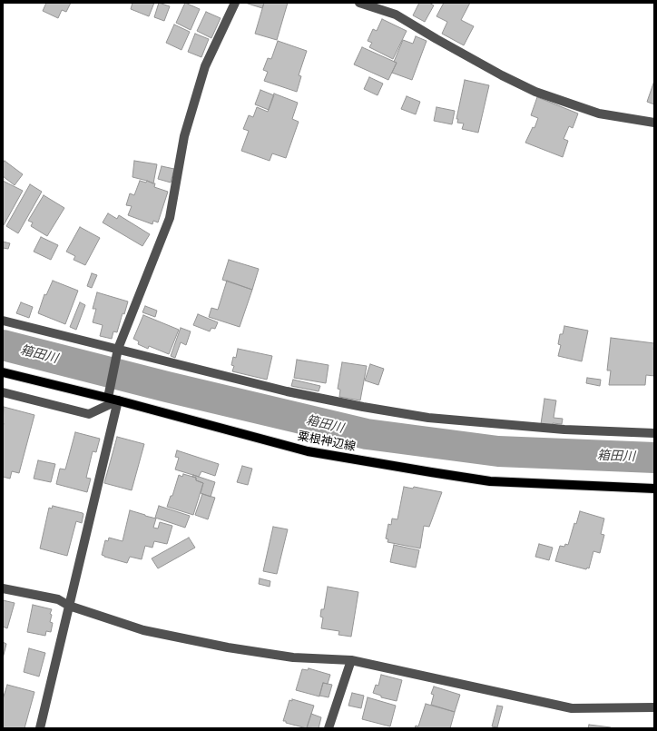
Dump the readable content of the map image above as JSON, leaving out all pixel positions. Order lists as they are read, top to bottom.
{
  "streets": {
    "main road": ["粟根神辺線"]
  },
  "water": ["箱田川"]
}
